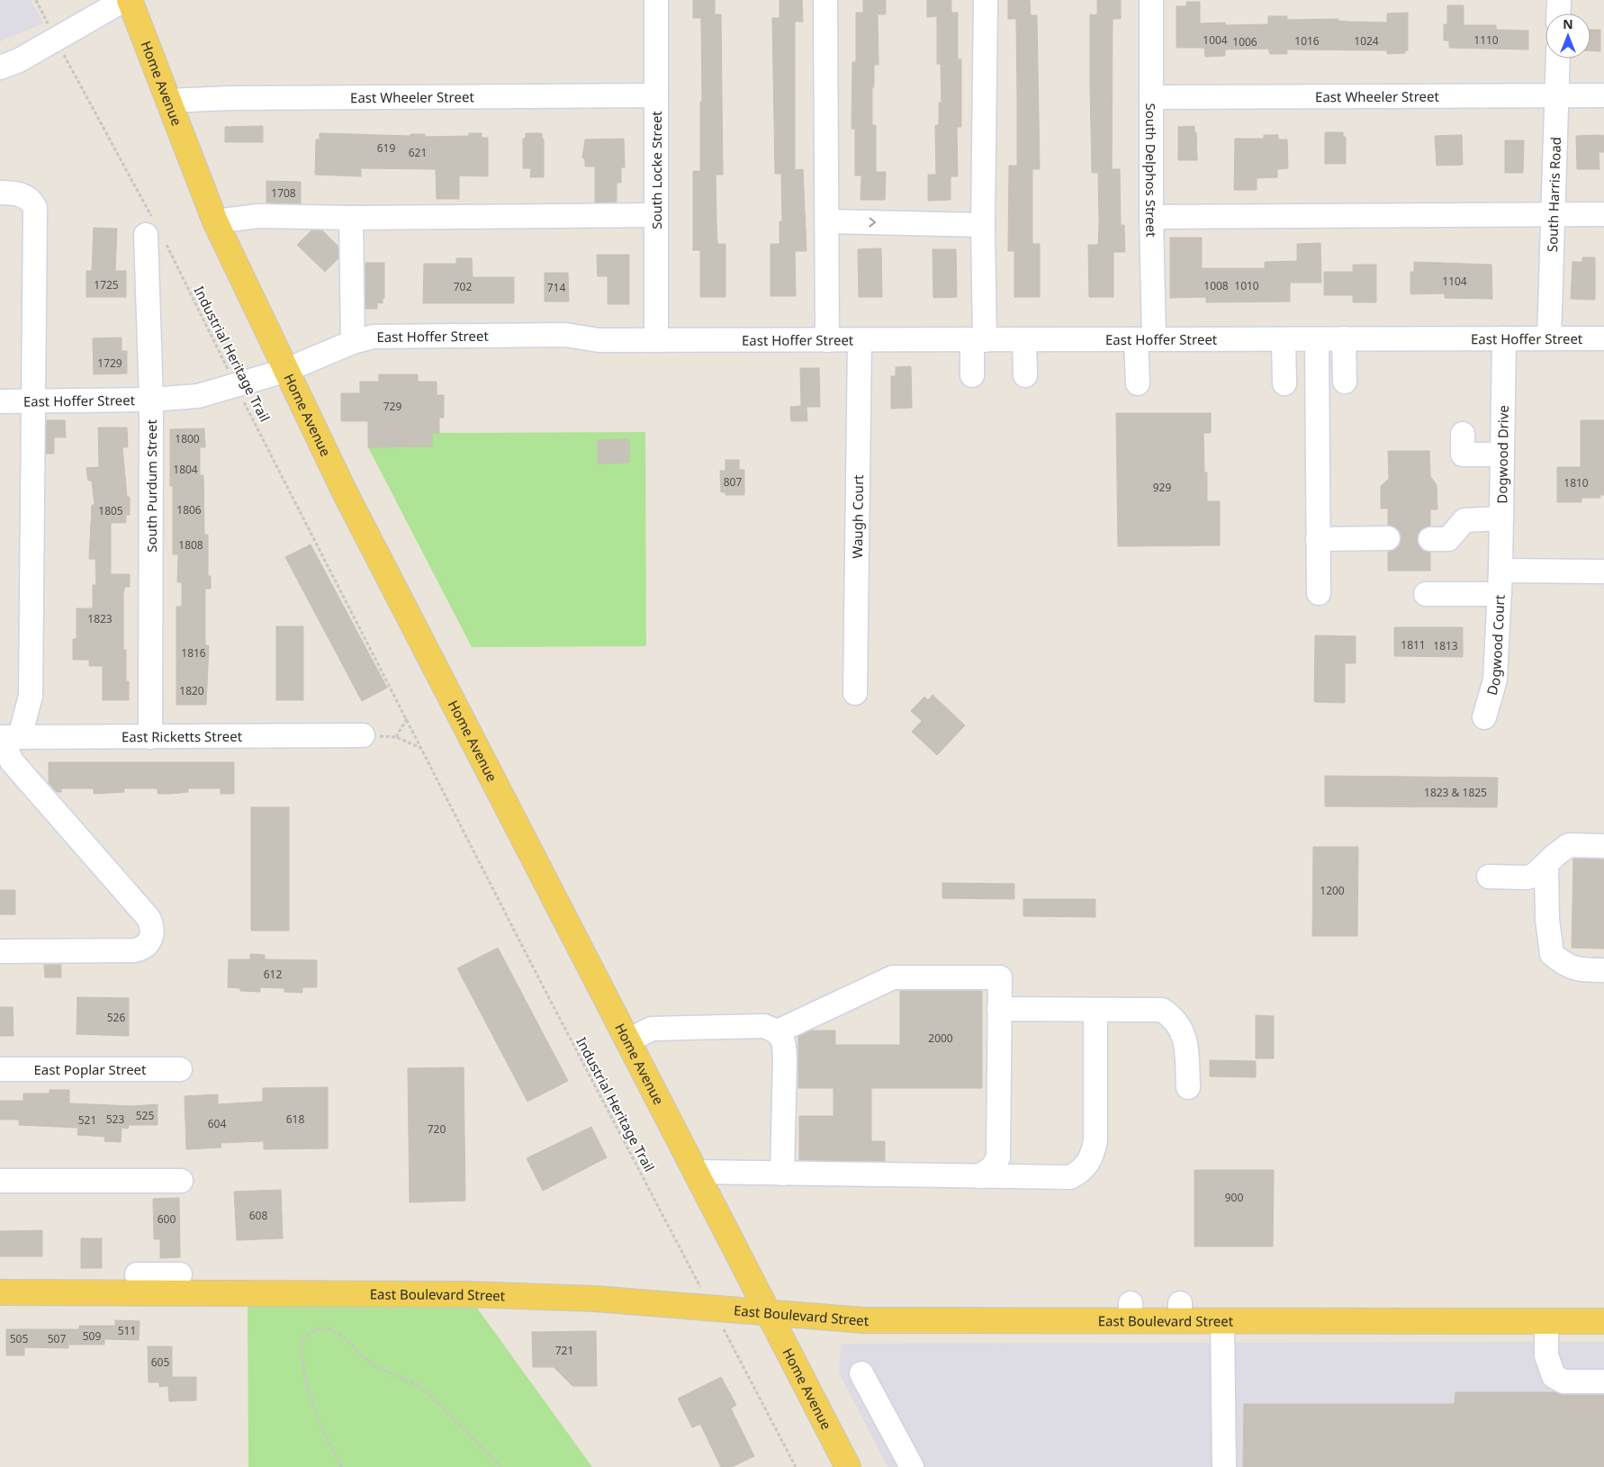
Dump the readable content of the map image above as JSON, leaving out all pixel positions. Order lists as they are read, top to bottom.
{
  "streets": {
    "main road": ["Home Avenue", "East Boulevard Street"],
    "street": [
      "East Wheeler Street",
      "South Locke Street",
      "South Delphos Street",
      "South Harris Road",
      "East Hoffer Street",
      "Dogwood Drive",
      "South Purdum Street",
      "Waugh Court",
      "Dogwood Court",
      "East Ricketts Street",
      "East Poplar Street"
    ],
    "path": ["Industrial Heritage Trail"]
  },
  "crossings": [
    ["Home Avenue", "East Wheeler Street"],
    ["Home Avenue", "East Hoffer Street"],
    ["Home Avenue", "East Boulevard Street"],
    ["East Wheeler Street", "South Locke Street"],
    ["East Wheeler Street", "South Delphos Street"],
    ["East Wheeler Street", "South Harris Road"],
    ["South Locke Street", "East Hoffer Street"],
    ["South Delphos Street", "East Hoffer Street"],
    ["South Harris Road", "East Hoffer Street"],
    ["East Hoffer Street", "Industrial Heritage Trail"],
    ["East Hoffer Street", "Dogwood Drive"],
    ["East Hoffer Street", "South Purdum Street"],
    ["East Hoffer Street", "Waugh Court"],
    ["Industrial Heritage Trail", "South Purdum Street"],
    ["Industrial Heritage Trail", "East Boulevard Street"],
    ["Dogwood Drive", "Dogwood Court"],
    ["South Purdum Street", "East Ricketts Street"]
  ],
  "house_numbers": [
    "1004",
    "1110",
    "1016",
    "1024",
    "1006",
    "619",
    "621",
    "1708",
    "1104",
    "1725",
    "1008",
    "1010",
    "702",
    "714",
    "1729",
    "729",
    "1800",
    "1804",
    "807",
    "1810",
    "929",
    "1806",
    "1805",
    "1808",
    "1823",
    "1811",
    "1813",
    "1816",
    "1820",
    "1823 & 1825",
    "1200",
    "612",
    "526",
    "2000",
    "525",
    "523",
    "618",
    "521",
    "604",
    "720",
    "900",
    "608",
    "600",
    "511",
    "509",
    "505",
    "507",
    "721",
    "605"
  ],
  "north": "top"
}
